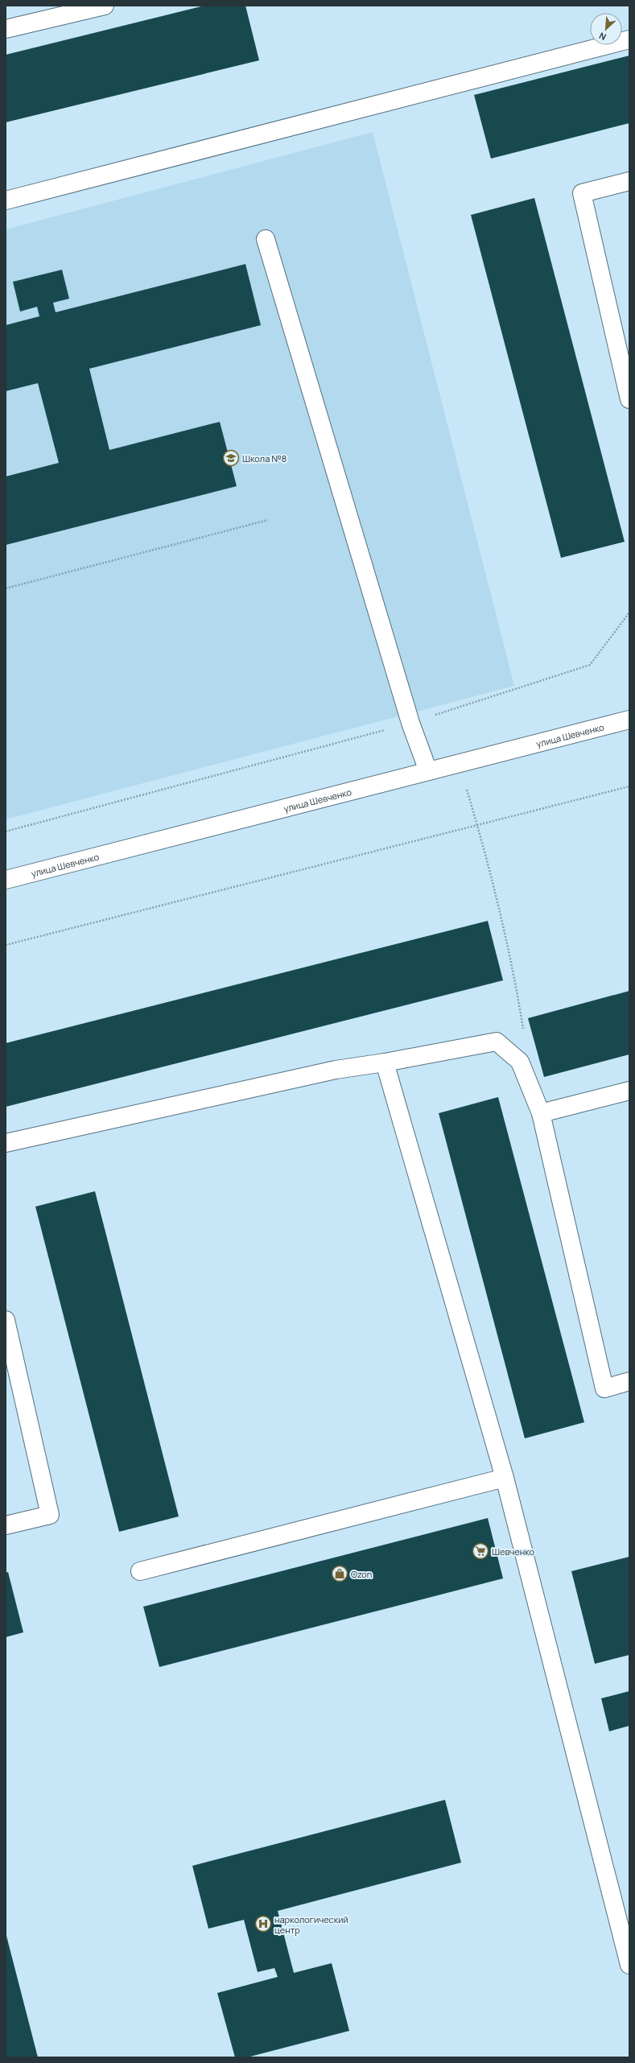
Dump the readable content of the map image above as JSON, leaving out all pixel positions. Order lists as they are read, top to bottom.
{
  "streets": {
    "street": ["улица Шевченко"]
  },
  "places": {
    "school or university": ["Школа №8"],
    "supermarket": ["Шевченко"],
    "shop": ["Ozon"],
    "hospital": ["наркологический центр"]
  },
  "north": "bottom left"
}
